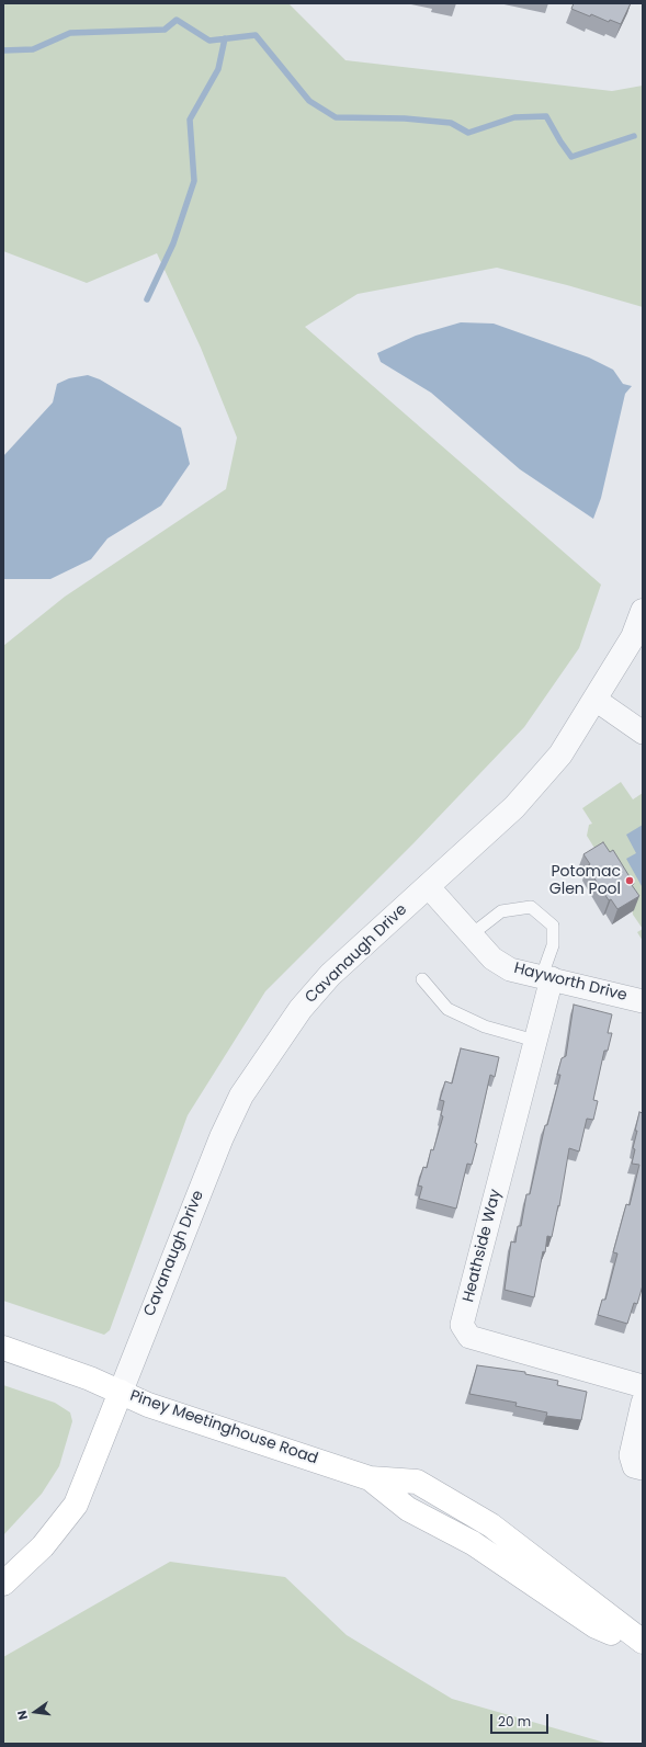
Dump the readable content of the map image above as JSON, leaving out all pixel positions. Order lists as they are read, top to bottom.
{
  "streets": {
    "main road": ["Piney Meetinghouse Road"],
    "street": ["Cavanaugh Drive", "Hayworth Drive", "Heathside Way"]
  },
  "crossings": [
    ["Cavanaugh Drive", "Hayworth Drive"],
    ["Cavanaugh Drive", "Piney Meetinghouse Road"],
    ["Hayworth Drive", "Heathside Way"]
  ],
  "places": ["Potomac Glen Pool"],
  "scale_bar": "20 m",
  "north": "left"
}
